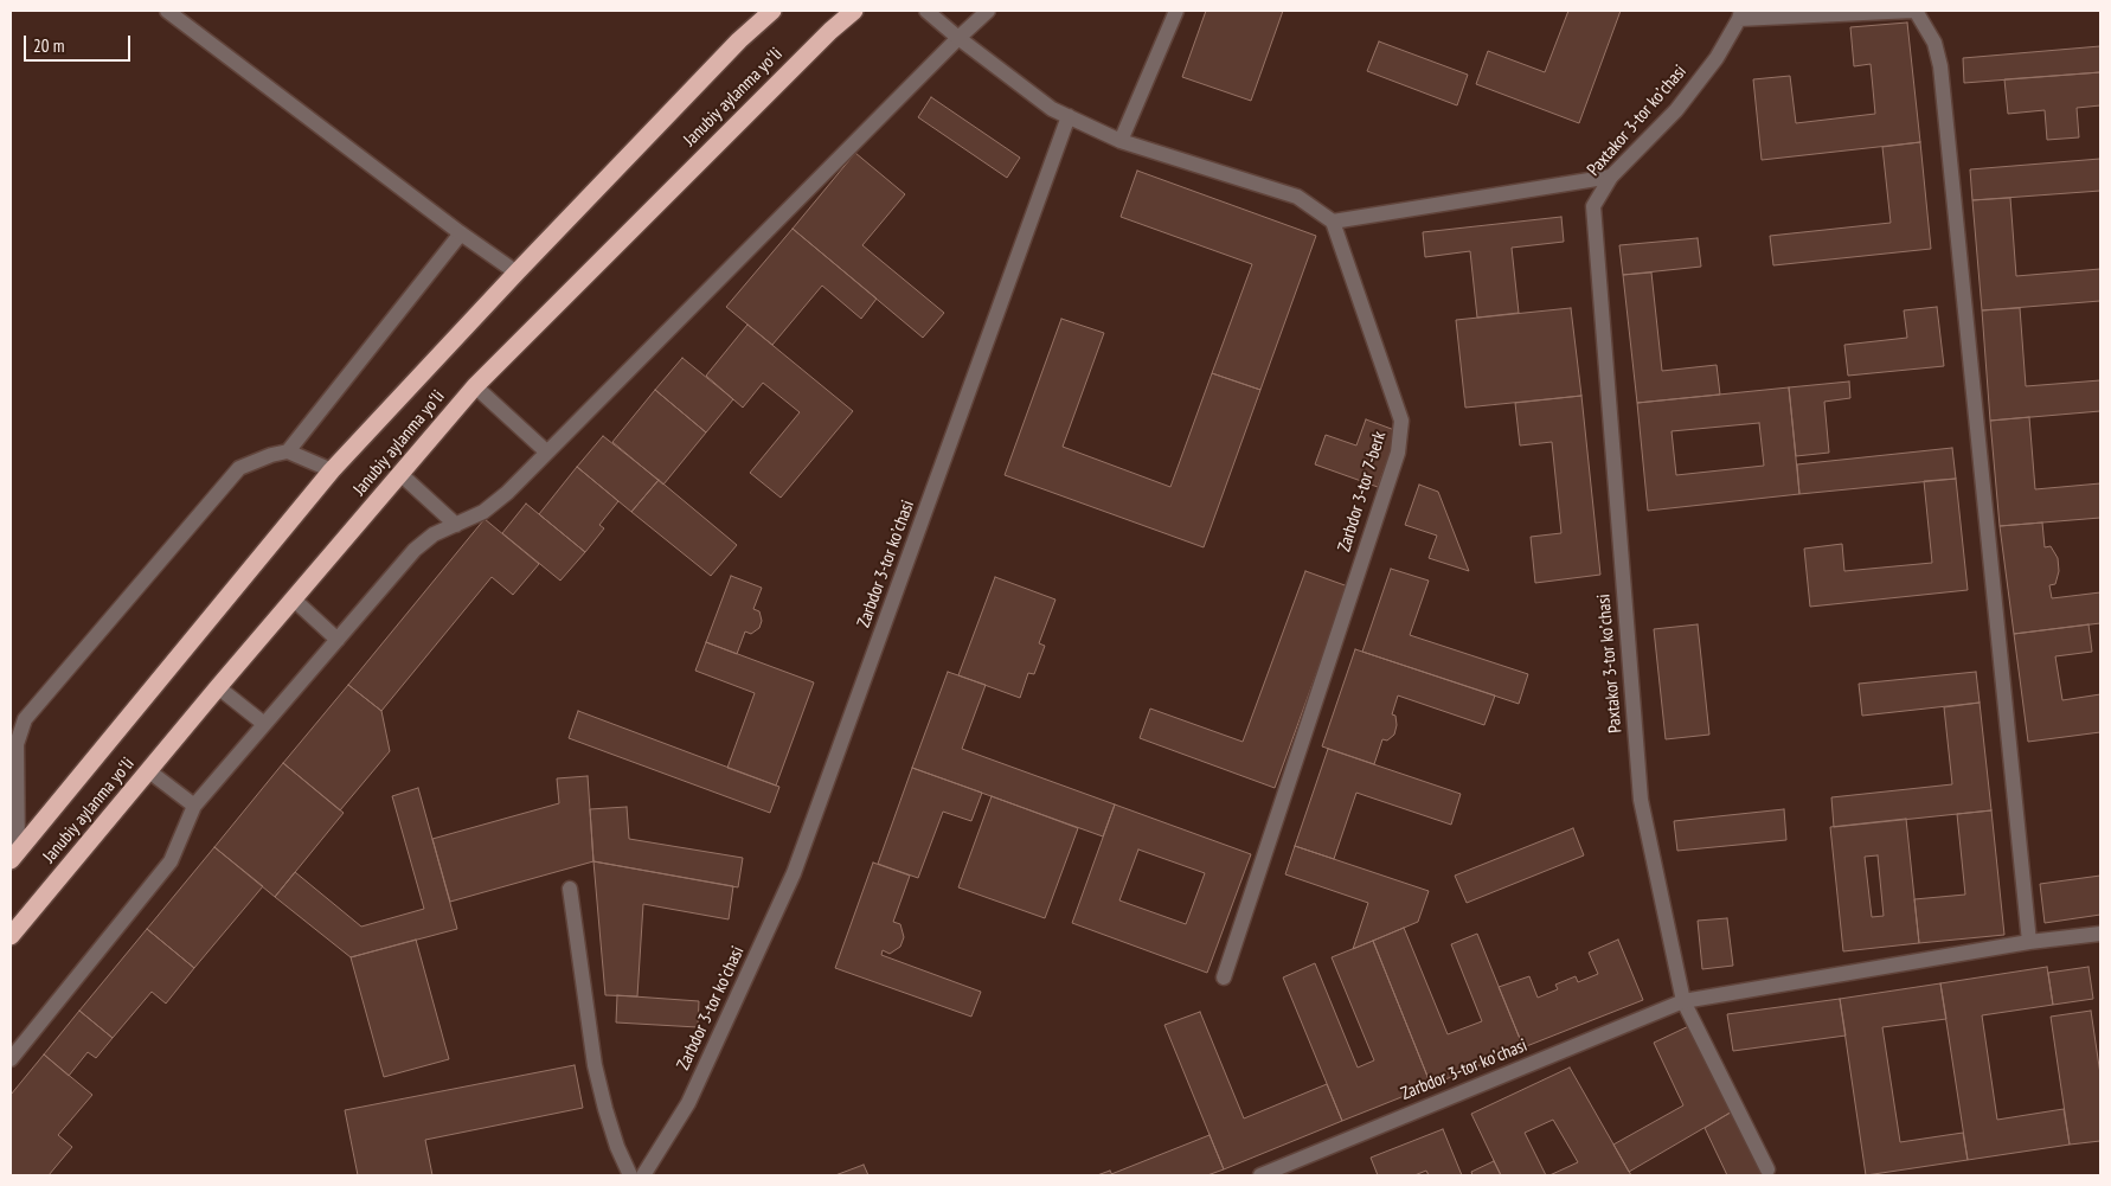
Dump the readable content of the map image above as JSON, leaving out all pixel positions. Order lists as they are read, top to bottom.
{
  "streets": {
    "highway": ["Janubiy aylanma yoʻli"],
    "street": ["Paxtakor 3-tor koʼchasi", "Zarbdor 3-tor 7-berk", "Zarbdor 3-tor koʼchasi"]
  },
  "crossings": [
    ["Paxtakor 3-tor koʼchasi", "Zarbdor 3-tor koʼchasi"]
  ],
  "scale_bar": "20 m"
}
